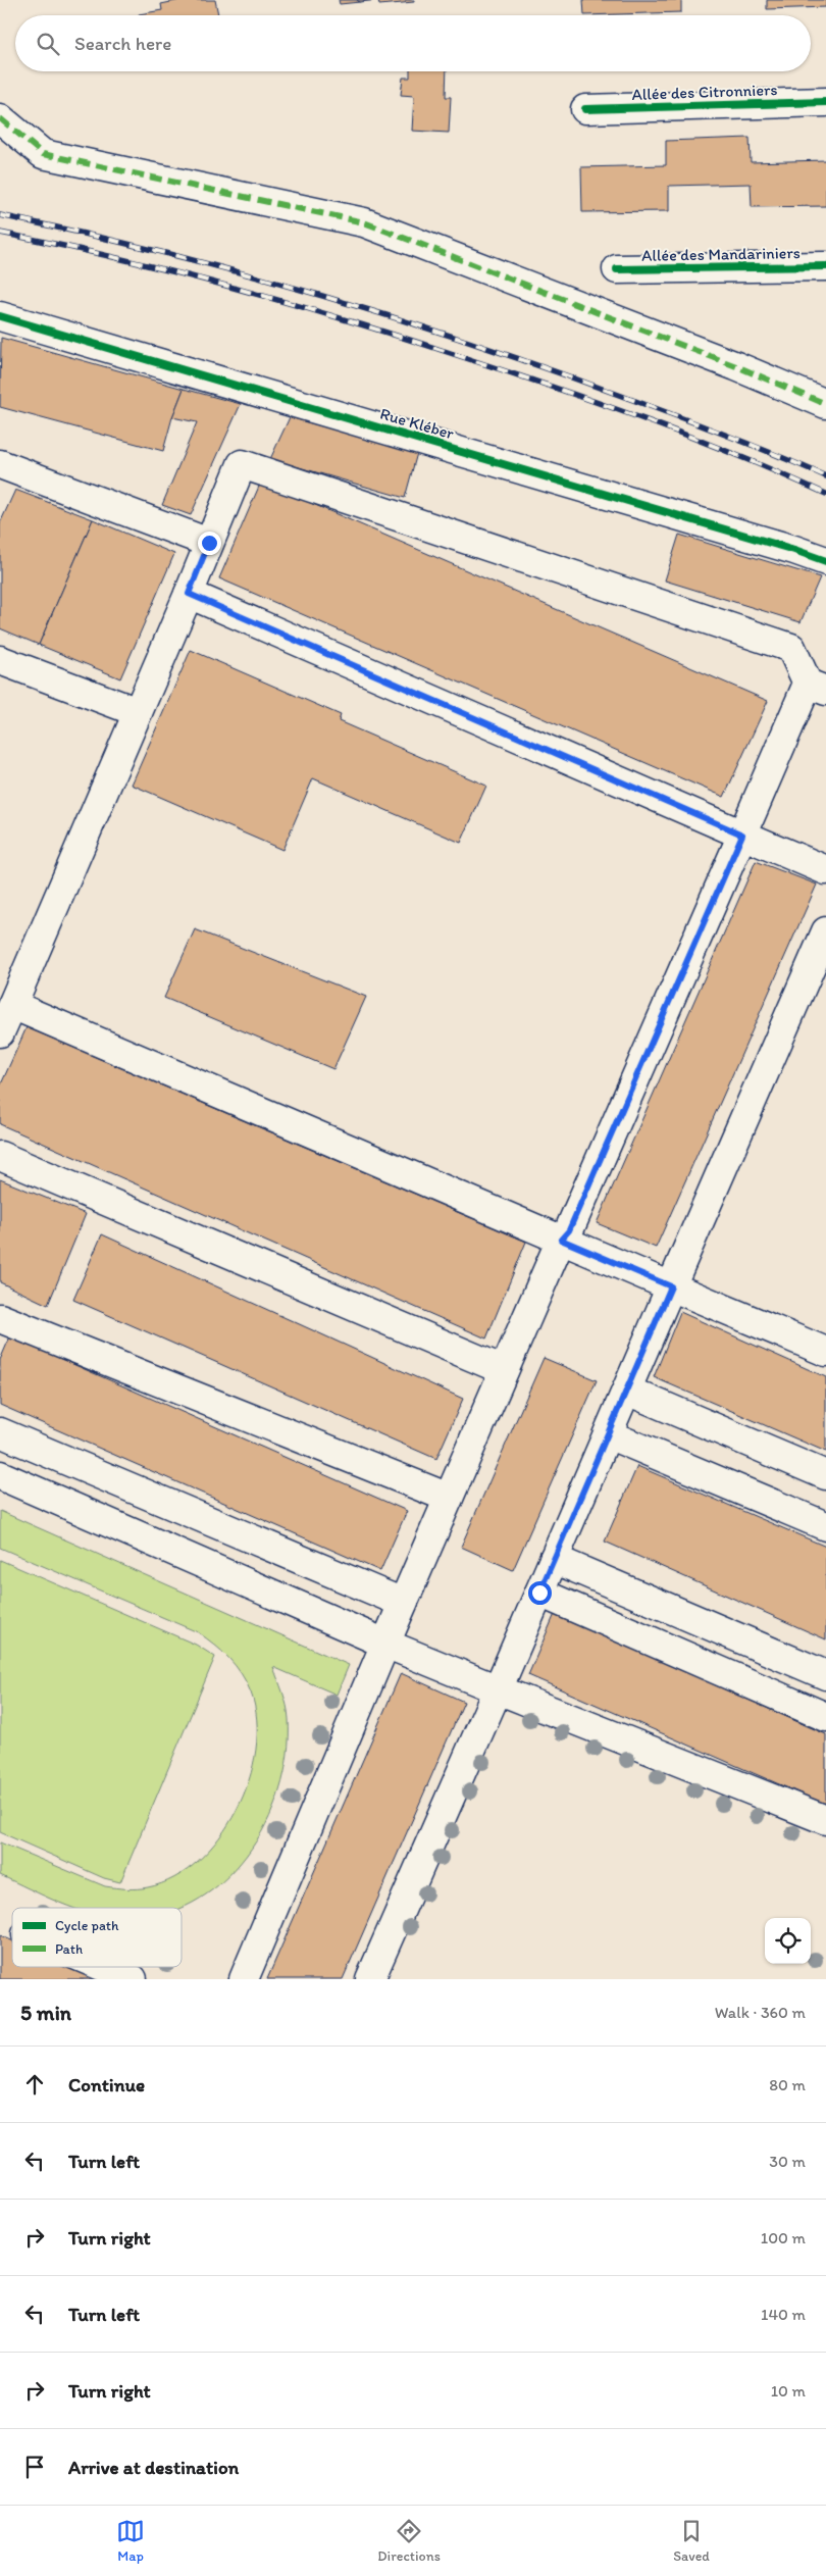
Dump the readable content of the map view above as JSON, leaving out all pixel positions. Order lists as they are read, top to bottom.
{
  "streets": {
    "street": ["Allée des Citronniers", "Allée des Mandariniers", "Rue Kléber"]
  },
  "legend": ["Cycle path", "Path"],
  "page": {
    "search": "Search here",
    "heading": ["5 min", "Walk · 360 m"],
    "list": [
      ["Continue", "80 m"],
      ["Turn left", "30 m"],
      ["Turn right", "100 m"],
      ["Turn left", "140 m"],
      ["Turn right", "10 m"],
      "Arrive at destination"
    ],
    "nav": ["Map", "Directions", "Saved"]
  }
}
